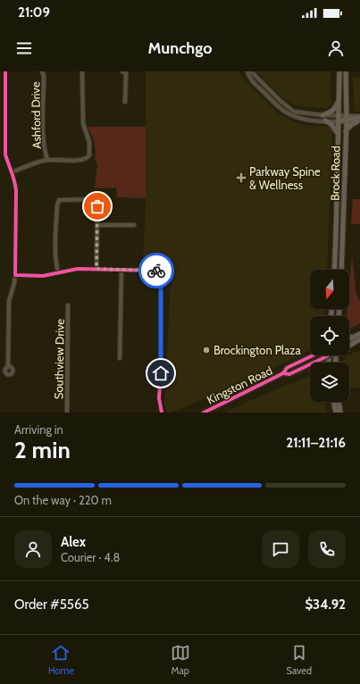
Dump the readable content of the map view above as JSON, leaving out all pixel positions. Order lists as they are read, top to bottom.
{
  "streets": {
    "main road": ["Brock Road", "Kingston Road"],
    "street": ["Ashford Drive", "Southview Drive"]
  },
  "places": {
    "health": ["Parkway Spine & Wellness"],
    "other": ["Brockington Plaza"]
  },
  "north": "bottom",
  "page": {
    "status": "21:09",
    "header": "Munchgo",
    "heading": ["2 min", "Arriving in", "21:11–21:16"],
    "panel": [
      "Alex",
      "Courier · 4.8",
      "Order #5565",
      "$34.92"
    ],
    "bar": "On the way · 220 m",
    "tabs": ["Home", "Map", "Saved"]
  }
}
